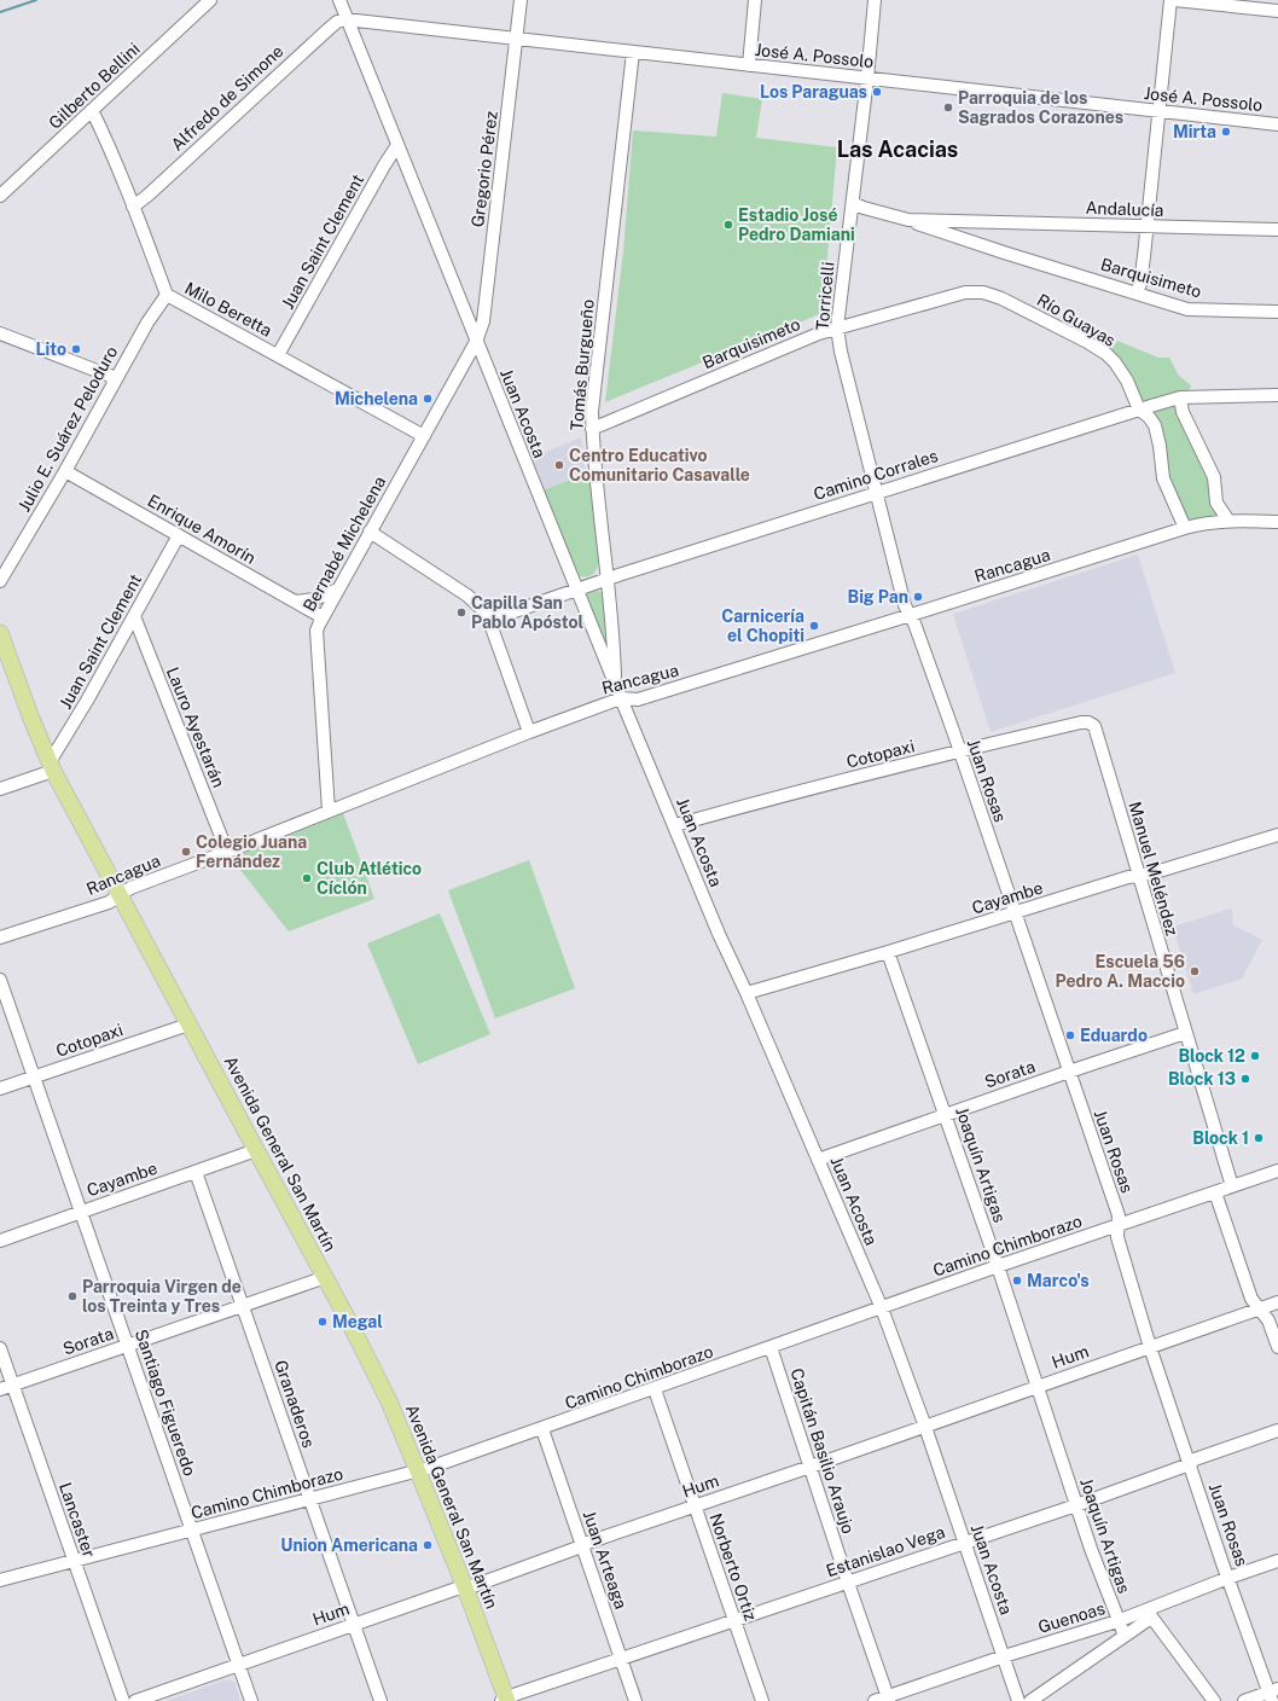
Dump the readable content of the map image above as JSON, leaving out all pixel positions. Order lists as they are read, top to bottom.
{
  "streets": {
    "main road": ["Avenida General San Martín"],
    "street": [
      "José A. Possolo",
      "Gilberto Bellini",
      "Alfredo de Simone",
      "Gregorio Pérez",
      "Andalucía",
      "Juan Saint Clement",
      "Barquisimeto",
      "Torricelli",
      "Milo Beretta",
      "Río Guayas",
      "Tomás Burgueño",
      "Juan Acosta",
      "Julio E. Suárez Peloduro",
      "Camino Corrales",
      "Enrique Amorín",
      "Bernabé Michelena",
      "Rancagua",
      "Lauro Ayestarán",
      "Cotopaxi",
      "Juan Rosas",
      "Manuel Meléndez",
      "Cayambe",
      "Sorata",
      "Joaquín Artigas",
      "Camino Chimborazo",
      "Hum",
      "Santiago Figueredo",
      "Granaderos",
      "Capitán Basilio Araujo",
      "Lancaster",
      "Estanislao Vega",
      "Juan Arteaga",
      "Norberto Ortiz",
      "Guenoas"
    ]
  },
  "crossings": [
    ["José A. Possolo", "Alfredo de Simone"],
    ["José A. Possolo", "Gregorio Pérez"],
    ["José A. Possolo", "Torricelli"],
    ["José A. Possolo", "Tomás Burgueño"],
    ["José A. Possolo", "Juan Acosta"],
    ["Gilberto Bellini", "Milo Beretta"],
    ["Alfredo de Simone", "Milo Beretta"],
    ["Alfredo de Simone", "Juan Acosta"],
    ["Gregorio Pérez", "Juan Acosta"],
    ["Gregorio Pérez", "Bernabé Michelena"],
    ["Andalucía", "Barquisimeto"],
    ["Andalucía", "Torricelli"],
    ["Juan Saint Clement", "Milo Beretta"],
    ["Juan Saint Clement", "Juan Acosta"],
    ["Juan Saint Clement", "Enrique Amorín"],
    ["Juan Saint Clement", "Lauro Ayestarán"],
    ["Juan Saint Clement", "Avenida General San Martín"],
    ["Barquisimeto", "Torricelli"],
    ["Barquisimeto", "Río Guayas"],
    ["Barquisimeto", "Tomás Burgueño"],
    ["Torricelli", "Camino Corrales"],
    ["Torricelli", "Rancagua"],
    ["Torricelli", "Juan Rosas"],
    ["Milo Beretta", "Julio E. Suárez Peloduro"],
    ["Milo Beretta", "Bernabé Michelena"],
    ["Río Guayas", "Camino Corrales"],
    ["Río Guayas", "Rancagua"],
    ["Tomás Burgueño", "Juan Acosta"],
    ["Tomás Burgueño", "Camino Corrales"],
    ["Juan Acosta", "Camino Corrales"],
    ["Juan Acosta", "Bernabé Michelena"],
    ["Juan Acosta", "Rancagua"],
    ["Juan Acosta", "Cotopaxi"],
    ["Juan Acosta", "Cayambe"],
    ["Juan Acosta", "Sorata"],
    ["Juan Acosta", "Camino Chimborazo"],
    ["Juan Acosta", "Hum"],
    ["Juan Acosta", "Estanislao Vega"],
    ["Juan Acosta", "Guenoas"],
    ["Julio E. Suárez Peloduro", "Enrique Amorín"],
    ["Enrique Amorín", "Bernabé Michelena"],
    ["Bernabé Michelena", "Rancagua"],
    ["Rancagua", "Lauro Ayestarán"],
    ["Rancagua", "Juan Rosas"],
    ["Rancagua", "Avenida General San Martín"],
    ["Cotopaxi", "Juan Rosas"],
    ["Cotopaxi", "Manuel Meléndez"],
    ["Cotopaxi", "Avenida General San Martín"],
    ["Cotopaxi", "Santiago Figueredo"],
    ["Juan Rosas", "Cayambe"],
    ["Juan Rosas", "Sorata"],
    ["Juan Rosas", "Camino Chimborazo"],
    ["Juan Rosas", "Hum"],
    ["Juan Rosas", "Estanislao Vega"],
    ["Juan Rosas", "Guenoas"],
    ["Manuel Meléndez", "Cayambe"],
    ["Manuel Meléndez", "Sorata"],
    ["Manuel Meléndez", "Camino Chimborazo"],
    ["Cayambe", "Avenida General San Martín"],
    ["Cayambe", "Joaquín Artigas"],
    ["Cayambe", "Santiago Figueredo"],
    ["Cayambe", "Granaderos"],
    ["Sorata", "Avenida General San Martín"],
    ["Sorata", "Joaquín Artigas"],
    ["Sorata", "Santiago Figueredo"],
    ["Sorata", "Granaderos"],
    ["Sorata", "Lancaster"],
    ["Avenida General San Martín", "Camino Chimborazo"],
    ["Avenida General San Martín", "Hum"],
    ["Avenida General San Martín", "Estanislao Vega"],
    ["Joaquín Artigas", "Camino Chimborazo"],
    ["Joaquín Artigas", "Hum"],
    ["Joaquín Artigas", "Estanislao Vega"],
    ["Joaquín Artigas", "Guenoas"],
    ["Camino Chimborazo", "Santiago Figueredo"],
    ["Camino Chimborazo", "Granaderos"],
    ["Camino Chimborazo", "Capitán Basilio Araujo"],
    ["Camino Chimborazo", "Lancaster"],
    ["Camino Chimborazo", "Juan Arteaga"],
    ["Camino Chimborazo", "Norberto Ortiz"],
    ["Hum", "Santiago Figueredo"],
    ["Hum", "Granaderos"],
    ["Hum", "Capitán Basilio Araujo"],
    ["Hum", "Juan Arteaga"],
    ["Hum", "Norberto Ortiz"],
    ["Capitán Basilio Araujo", "Estanislao Vega"],
    ["Capitán Basilio Araujo", "Guenoas"],
    ["Estanislao Vega", "Juan Arteaga"],
    ["Estanislao Vega", "Norberto Ortiz"]
  ],
  "districts": ["Las Acacias"],
  "places": [
    "Los Paraguas",
    "Parroquia de los Sagrados Corazones",
    "Mirta",
    "Estadio José Pedro Damiani",
    "Lito",
    "Michelena",
    "Centro Educativo Comunitario Casavalle",
    "Big Pan",
    "Capilla San Pablo Apóstol",
    "Carnicería el Chopiti",
    "Colegio Juana Fernández",
    "Club Atlético Cíclón",
    "Escuela 56 Pedro A. Maccio",
    "Eduardo",
    "Block 12",
    "Block 13",
    "Block 1",
    "Marco's",
    "Parroquia Virgen de los Treinta y Tres",
    "Megal",
    "Union Americana"
  ]
}
